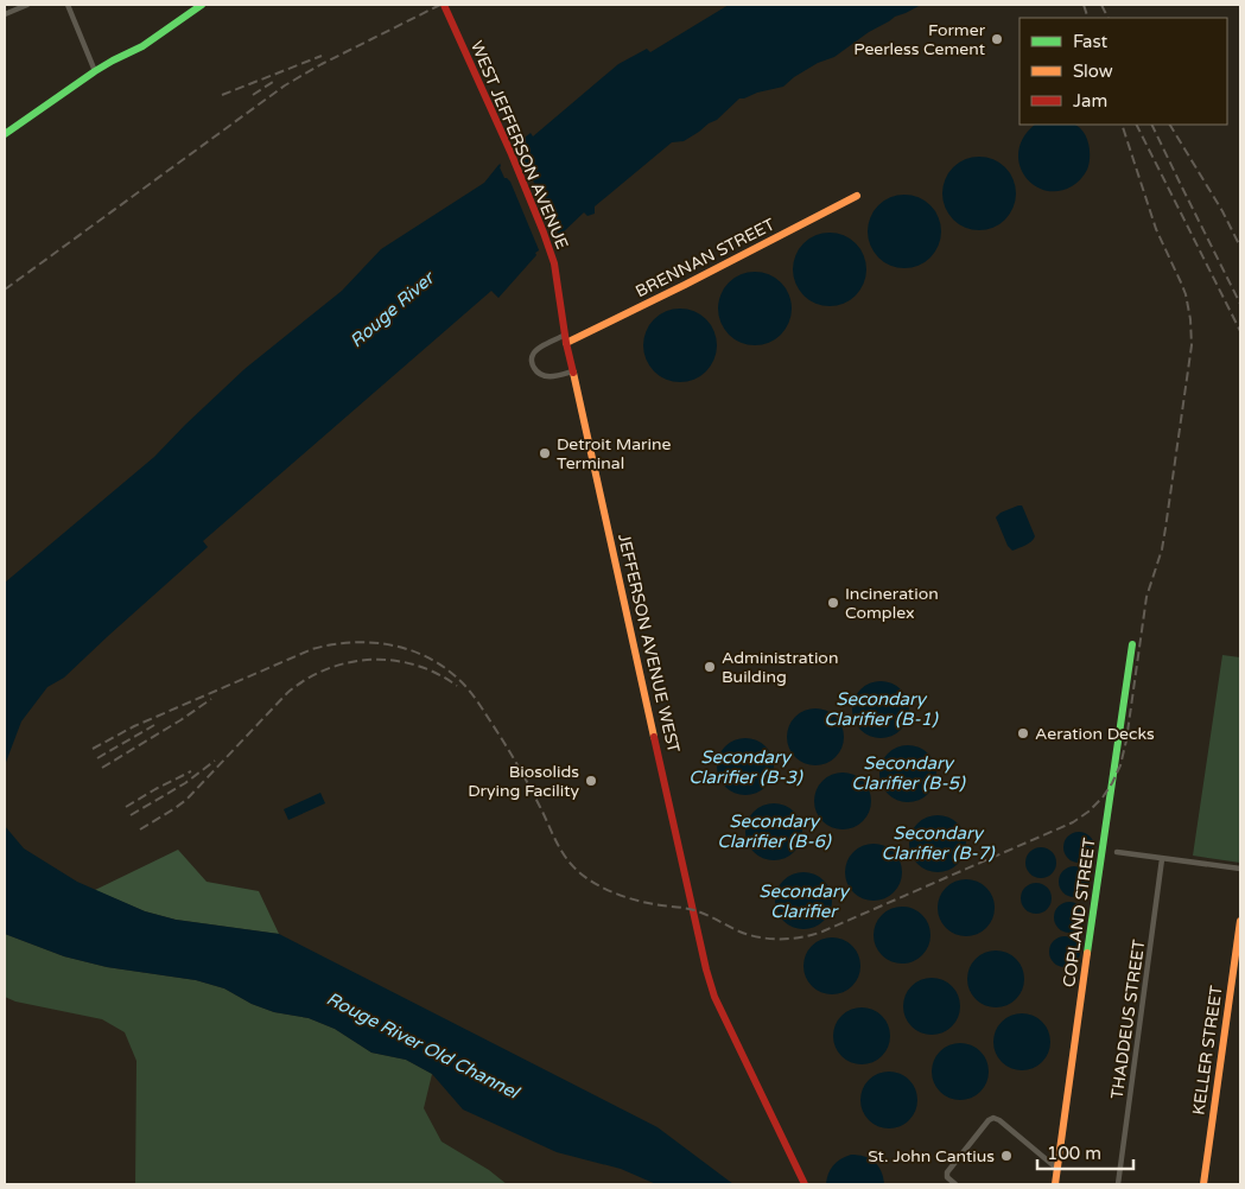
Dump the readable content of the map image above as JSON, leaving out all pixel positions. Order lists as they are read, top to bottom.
{
  "streets": {
    "street": [
      "WEST JEFFERSON AVENUE",
      "BRENNAN STREET",
      "JEFFERSON AVENUE WEST",
      "COPLAND STREET",
      "THADDEUS STREET",
      "KELLER STREET"
    ]
  },
  "crossings": [
    ["WEST JEFFERSON AVENUE", "BRENNAN STREET"],
    ["WEST JEFFERSON AVENUE", "JEFFERSON AVENUE WEST"],
    ["BRENNAN STREET", "JEFFERSON AVENUE WEST"]
  ],
  "water": [
    "Rouge River",
    "Secondary Clarifier (B-1)",
    "Secondary Clarifier (B-3)",
    "Secondary Clarifier (B-5)",
    "Secondary Clarifier (B-6)",
    "Secondary Clarifier (B-7)",
    "Secondary Clarifier",
    "Rouge River Old Channel"
  ],
  "places": [
    "Former Peerless Cement",
    "Detroit Marine Terminal",
    "Incineration Complex",
    "Administration Building",
    "Aeration Decks",
    "Biosolids Drying Facility",
    "St. John Cantius"
  ],
  "legend": ["Fast", "Slow", "Jam"],
  "scale_bar": "100 m"
}
